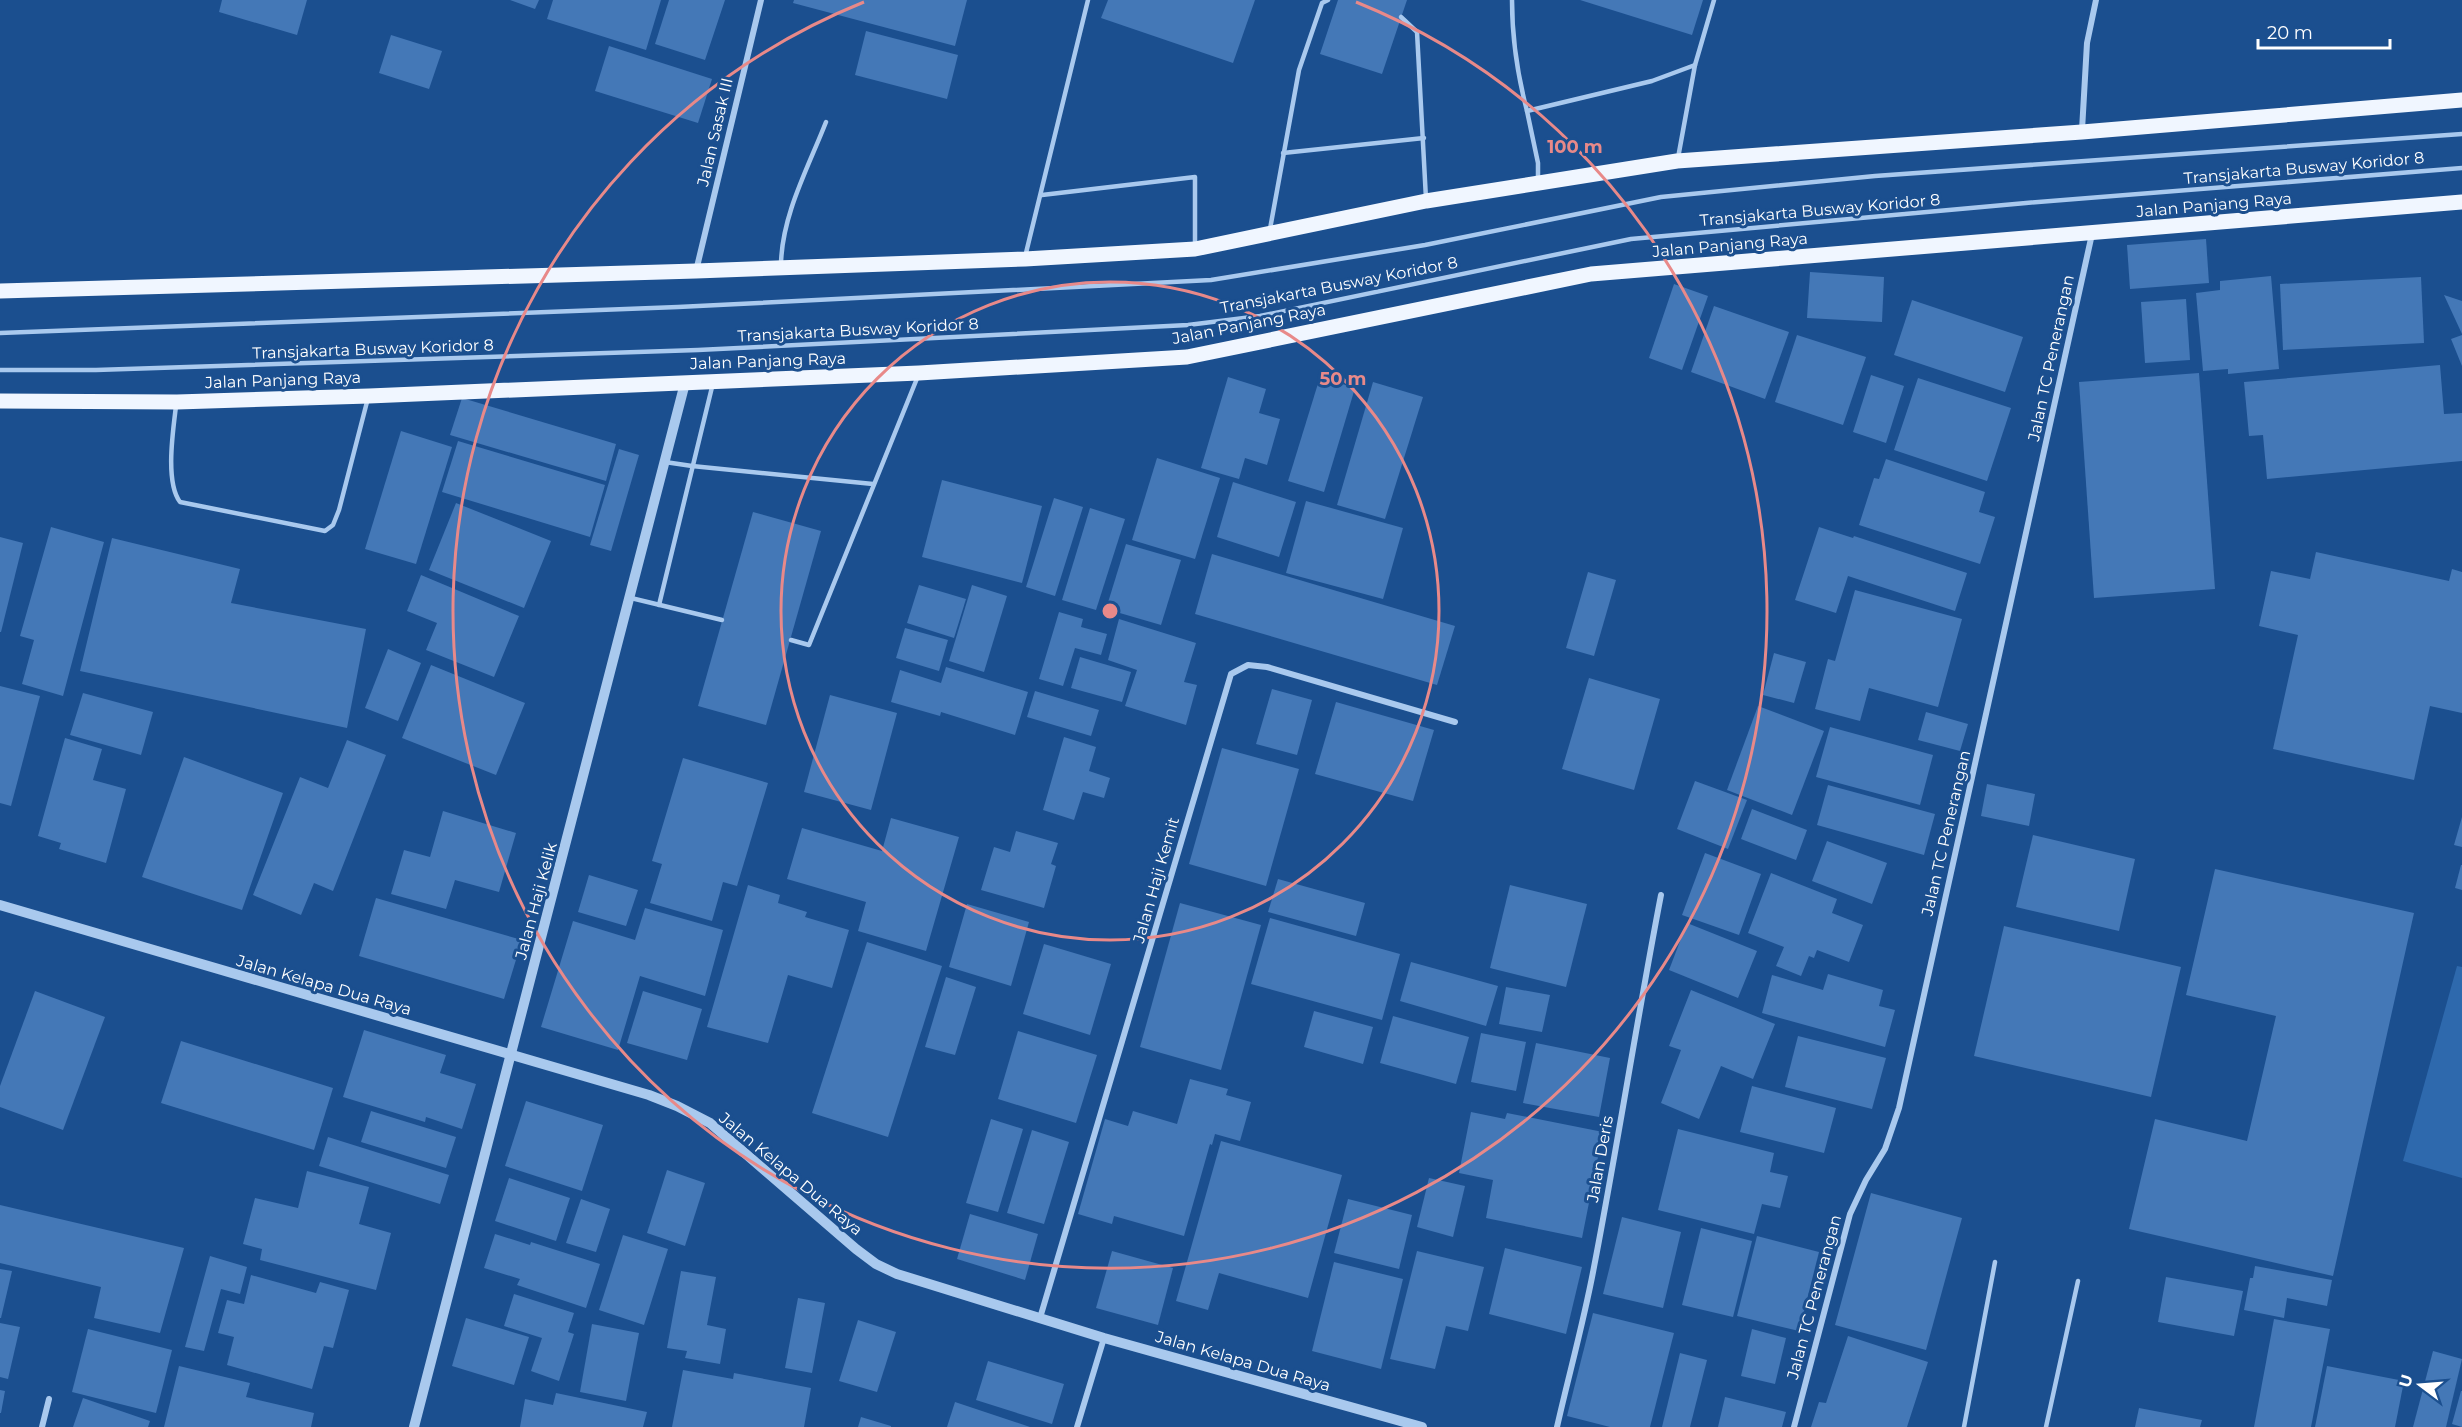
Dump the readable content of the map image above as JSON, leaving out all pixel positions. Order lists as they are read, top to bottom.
{
  "streets": {
    "main road": ["Jalan Panjang Raya"],
    "street": [
      "Jalan Sasak III",
      "Jalan TC Penerangan",
      "Jalan Haji Kemit",
      "Jalan Haji Kelik",
      "Jalan Kelapa Dua Raya",
      "Jalan Deris"
    ],
    "lane": ["Transjakarta Busway Koridor 8"]
  },
  "crossings": [
    ["Jalan Panjang Raya", "Jalan TC Penerangan"],
    ["Jalan Panjang Raya", "Jalan Haji Kelik"],
    ["Jalan Haji Kemit", "Jalan Kelapa Dua Raya"],
    ["Jalan Haji Kelik", "Jalan Kelapa Dua Raya"]
  ],
  "scale_bar": "20 m",
  "north": "left",
  "rings": ["100 m", "50 m"]
}
